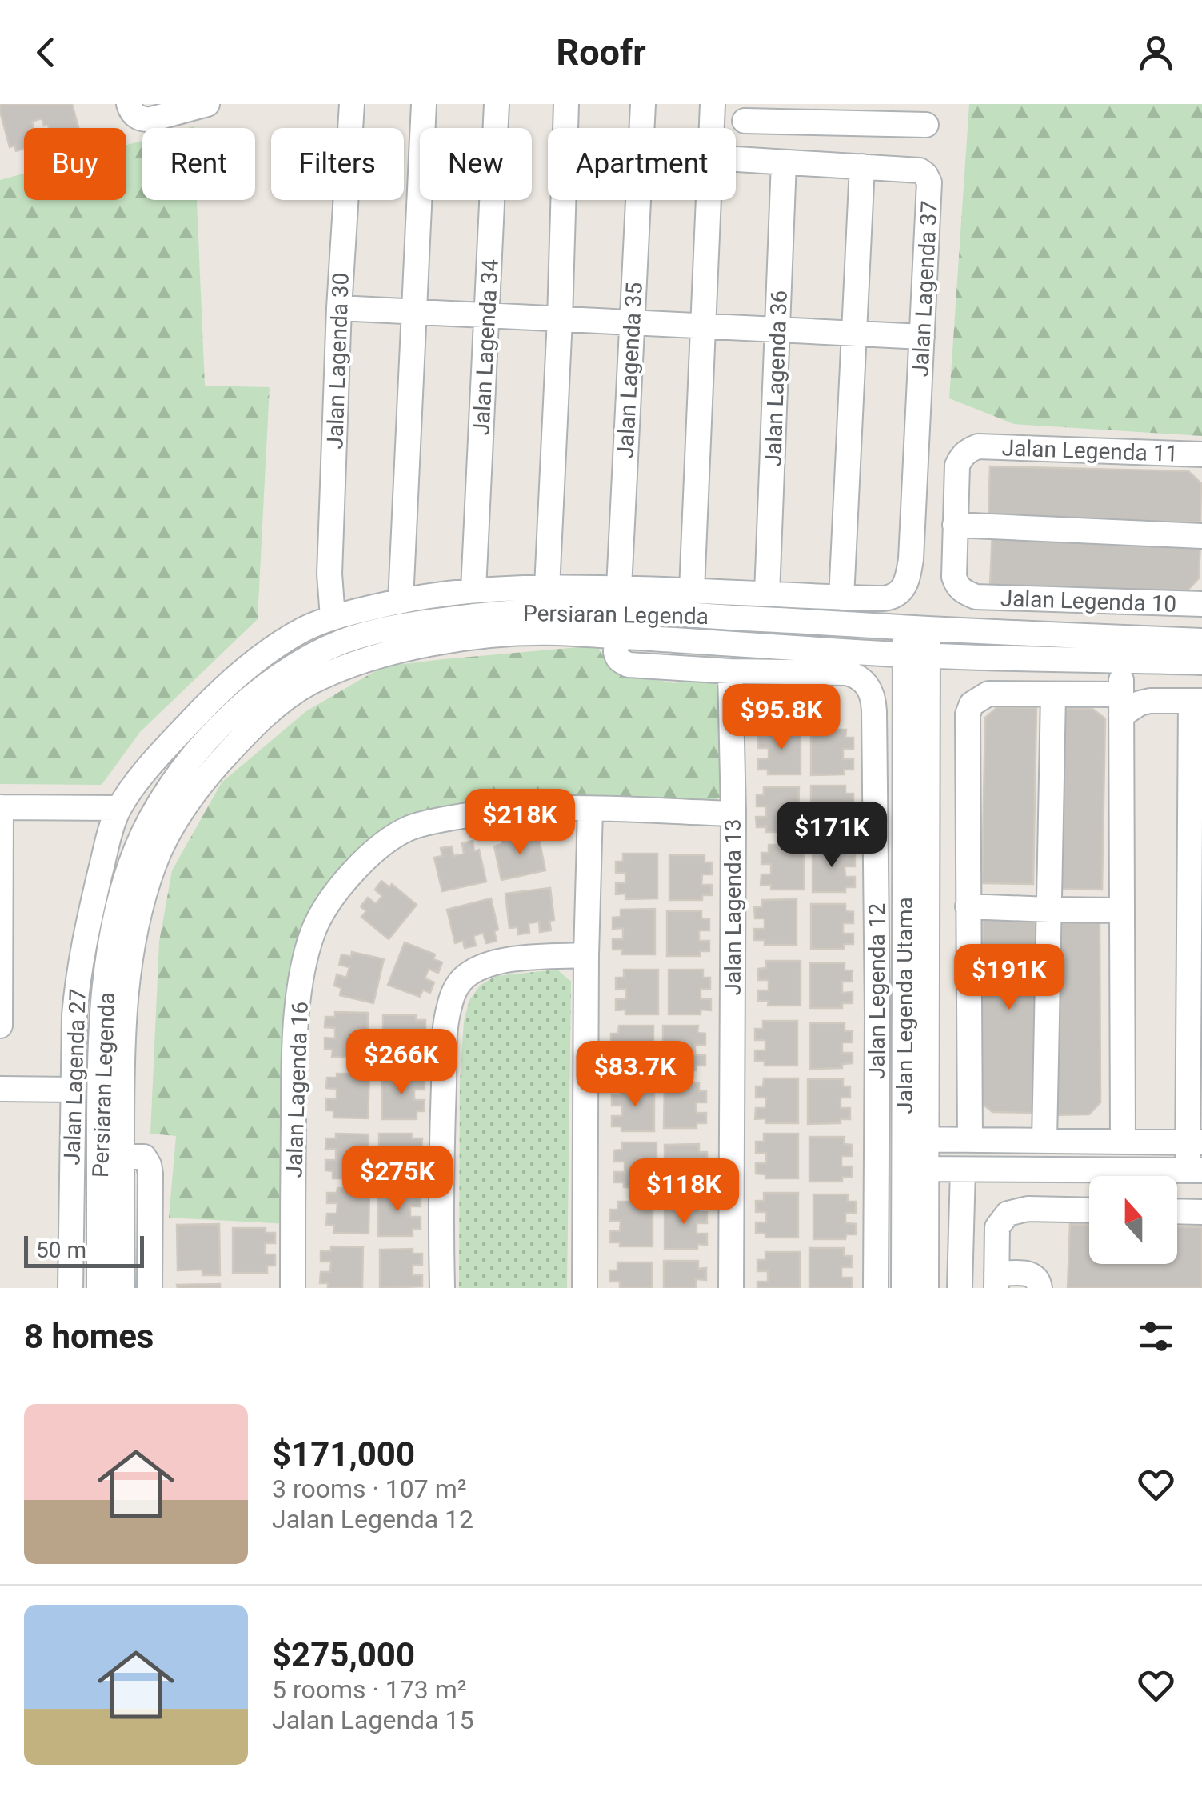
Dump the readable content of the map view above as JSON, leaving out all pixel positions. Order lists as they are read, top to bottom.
{
  "streets": {
    "street": [
      "Jalan Lagenda 37",
      "Jalan Lagenda 34",
      "Jalan Lagenda 30",
      "Jalan Lagenda 35",
      "Jalan Lagenda 36",
      "Jalan Legenda 11",
      "Jalan Legenda 10",
      "Persiaran Legenda",
      "Jalan Lagenda 13",
      "Jalan Legenda 12",
      "Jalan Legenda Utama",
      "Jalan Lagenda 27",
      "Jalan Lagenda 16"
    ]
  },
  "crossings": [
    ["Jalan Lagenda 37", "Jalan Lagenda 36"],
    ["Jalan Lagenda 34", "Jalan Lagenda 27"],
    ["Jalan Lagenda 30", "Jalan Lagenda 27"],
    ["Jalan Lagenda 35", "Persiaran Legenda"],
    ["Jalan Lagenda 35", "Jalan Legenda 12"],
    ["Jalan Lagenda 35", "Jalan Lagenda 27"],
    ["Jalan Legenda 11", "Jalan Legenda 10"],
    ["Persiaran Legenda", "Jalan Legenda 12"],
    ["Persiaran Legenda", "Jalan Legenda Utama"],
    ["Persiaran Legenda", "Jalan Lagenda 27"],
    ["Jalan Lagenda 13", "Jalan Legenda 12"],
    ["Jalan Lagenda 13", "Jalan Lagenda 16"]
  ],
  "scale_bar": "50 m",
  "north": "top",
  "page": {
    "header": "Roofr",
    "chip": [
      "Buy",
      "Rent",
      "Filters",
      "New",
      "Apartment"
    ],
    "price": [
      "$95.8K",
      "$218K",
      "$171K",
      "$191K",
      "$266K",
      "$83.7K",
      "$275K",
      "$118K"
    ],
    "scale": "50 m",
    "heading": "8 homes",
    "list": [
      {
        "name": "$171,000",
        "note": "3 rooms · 107 m² · Jalan Legenda 12"
      },
      {
        "name": "$275,000",
        "note": "5 rooms · 173 m² · Jalan Lagenda 15"
      }
    ]
  }
}
